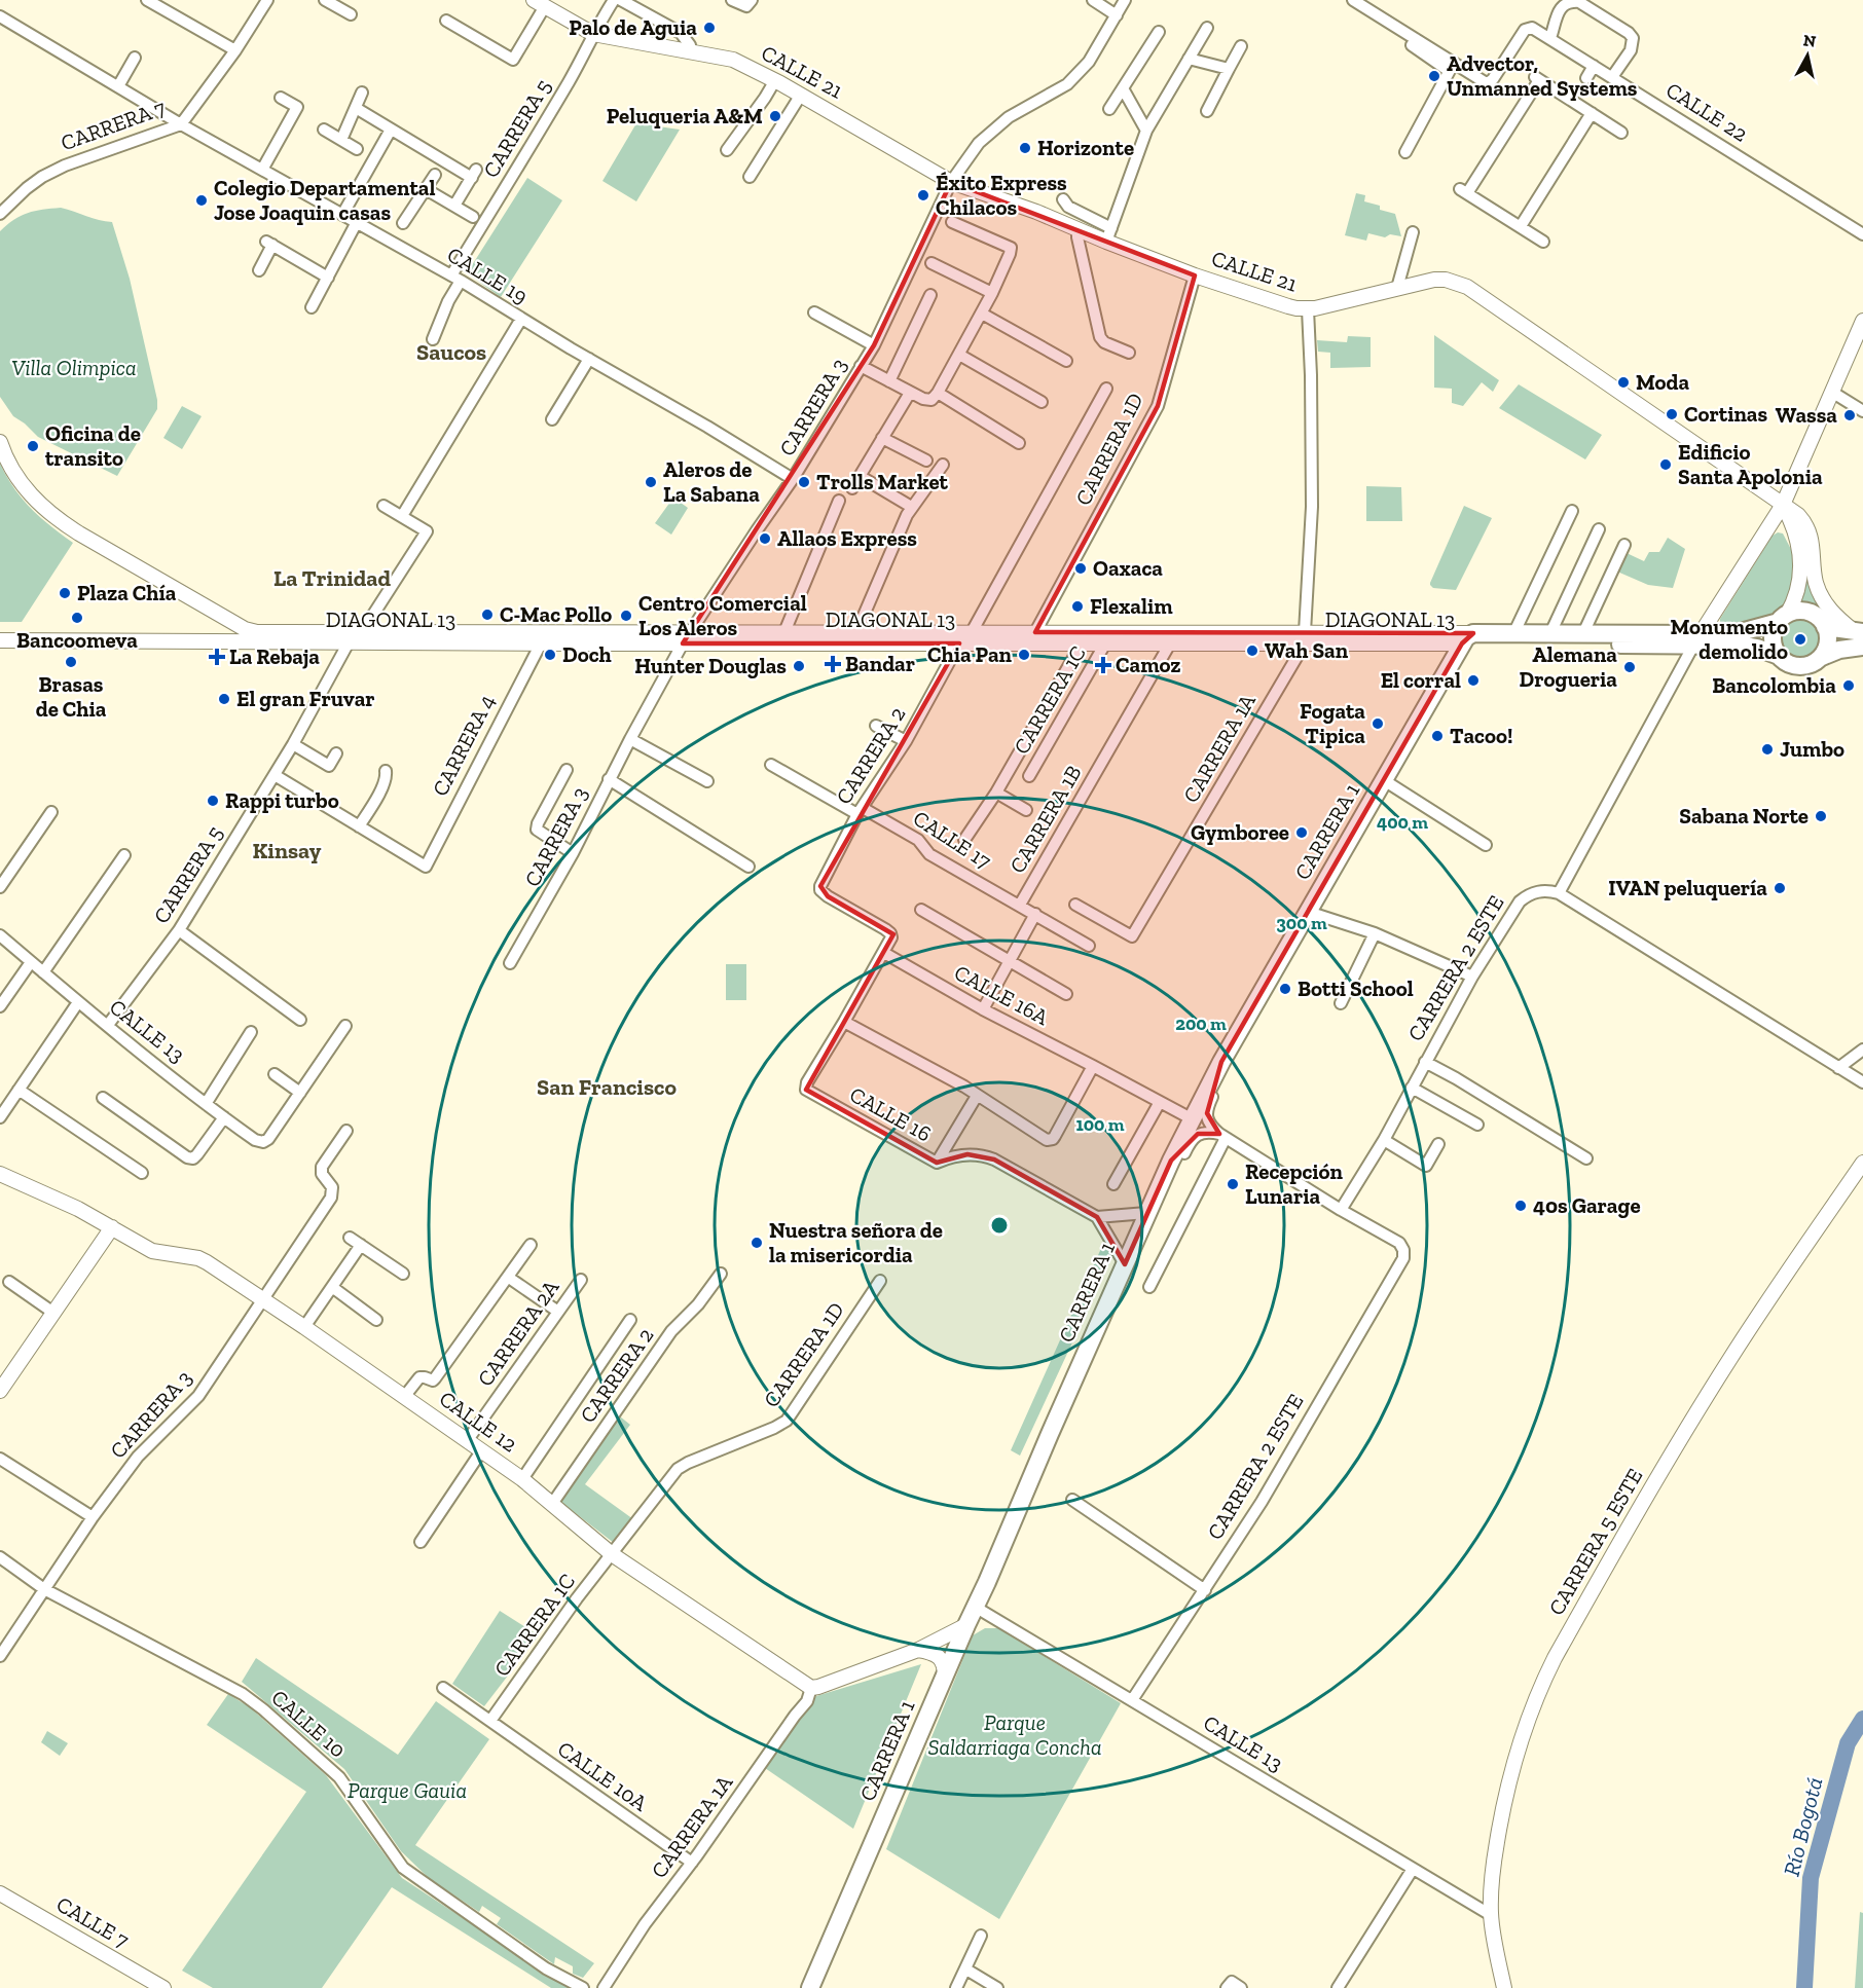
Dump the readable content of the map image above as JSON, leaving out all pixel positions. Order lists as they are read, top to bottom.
{
  "streets": {
    "main road": ["DIAGONAL 13", "CARRERA 1"],
    "street": [
      "CALLE 21",
      "CALLE 22",
      "CARRERA 7",
      "CARRERA 5",
      "CALLE 19",
      "CARRERA 3",
      "CARRERA 1D",
      "CARRERA 1C",
      "CARRERA 4",
      "CARRERA 1A",
      "CARRERA 2",
      "CARRERA 1B",
      "CALLE 17",
      "CARRERA 2 ESTE",
      "CALLE 16A",
      "CALLE 13",
      "CALLE 16",
      "CARRERA 2A",
      "CALLE 12",
      "CARRERA 5 ESTE",
      "CALLE 10",
      "CALLE 10A",
      "CALLE 7"
    ]
  },
  "crossings": [
    ["CALLE 21", "CARRERA 5"],
    ["CALLE 21", "CARRERA 3"],
    ["CALLE 21", "CARRERA 1D"],
    ["CALLE 21", "CARRERA 1A"],
    ["CARRERA 7", "CALLE 19"],
    ["CARRERA 5", "CALLE 19"],
    ["CARRERA 5", "DIAGONAL 13"],
    ["CARRERA 5", "CALLE 13"],
    ["CALLE 19", "CARRERA 3"],
    ["CARRERA 3", "DIAGONAL 13"],
    ["CARRERA 3", "CALLE 12"],
    ["CARRERA 3", "CALLE 10"],
    ["CARRERA 1D", "DIAGONAL 13"],
    ["CARRERA 1D", "CARRERA 1C"],
    ["CARRERA 1D", "CALLE 12"],
    ["DIAGONAL 13", "CARRERA 1C"],
    ["DIAGONAL 13", "CARRERA 4"],
    ["DIAGONAL 13", "CARRERA 1A"],
    ["DIAGONAL 13", "CARRERA 2"],
    ["DIAGONAL 13", "CARRERA 1B"],
    ["DIAGONAL 13", "CARRERA 1"],
    ["CARRERA 1C", "CALLE 12"],
    ["CARRERA 1C", "CALLE 10A"],
    ["CARRERA 1A", "CALLE 12"],
    ["CARRERA 1A", "CALLE 10A"],
    ["CARRERA 2", "CALLE 17"],
    ["CARRERA 2", "CALLE 16A"],
    ["CARRERA 2", "CALLE 12"],
    ["CARRERA 1B", "CALLE 17"],
    ["CARRERA 1", "CALLE 16A"],
    ["CARRERA 1", "CALLE 13"],
    ["CARRERA 2 ESTE", "CALLE 13"],
    ["CALLE 13", "CARRERA 5 ESTE"],
    ["CARRERA 2A", "CALLE 12"]
  ],
  "districts": [
    "Saucos",
    "La Trinidad",
    "Kinsay",
    "San Francisco"
  ],
  "water": ["Río Bogotá"],
  "parks": ["Villa Olimpica", "Parque Saldarriaga Concha", "Parque Gauia"],
  "places": {
    "other": [
      "Palo de Aguia",
      "Advector, Unmanned Systems",
      "Peluqueria A&M",
      "Horizonte",
      "Éxito Express Chilacos",
      "Colegio Departamental Jose Joaquin casas",
      "Moda",
      "Cortinas",
      "Wassa",
      "Oficina de transito",
      "Edificio Santa Apolonia",
      "Aleros de La Sabana",
      "Trolls Market",
      "Allaos Express",
      "Oaxaca",
      "Plaza Chía",
      "Flexalim",
      "C-Mac Pollo",
      "Centro Comercial Los Aleros",
      "Bancoomeva",
      "Monumento demolido",
      "Wah San",
      "Doch",
      "Chia Pan",
      "Brasas de Chia",
      "Hunter Douglas",
      "Alemana Drogueria",
      "El corral",
      "Bancolombia",
      "El gran Fruvar",
      "Fogata Tipica",
      "Tacoo!",
      "Jumbo",
      "Rappi turbo",
      "Sabana Norte",
      "Gymboree",
      "IVAN peluquería",
      "Botti School",
      "Recepción Lunaria",
      "40s Garage",
      "Nuestra señora de la misericordia"
    ],
    "health": ["La Rebaja", "Bandar", "Camoz"]
  },
  "north": "top",
  "rings": [
    "400 m",
    "300 m",
    "200 m",
    "100 m"
  ]
}
